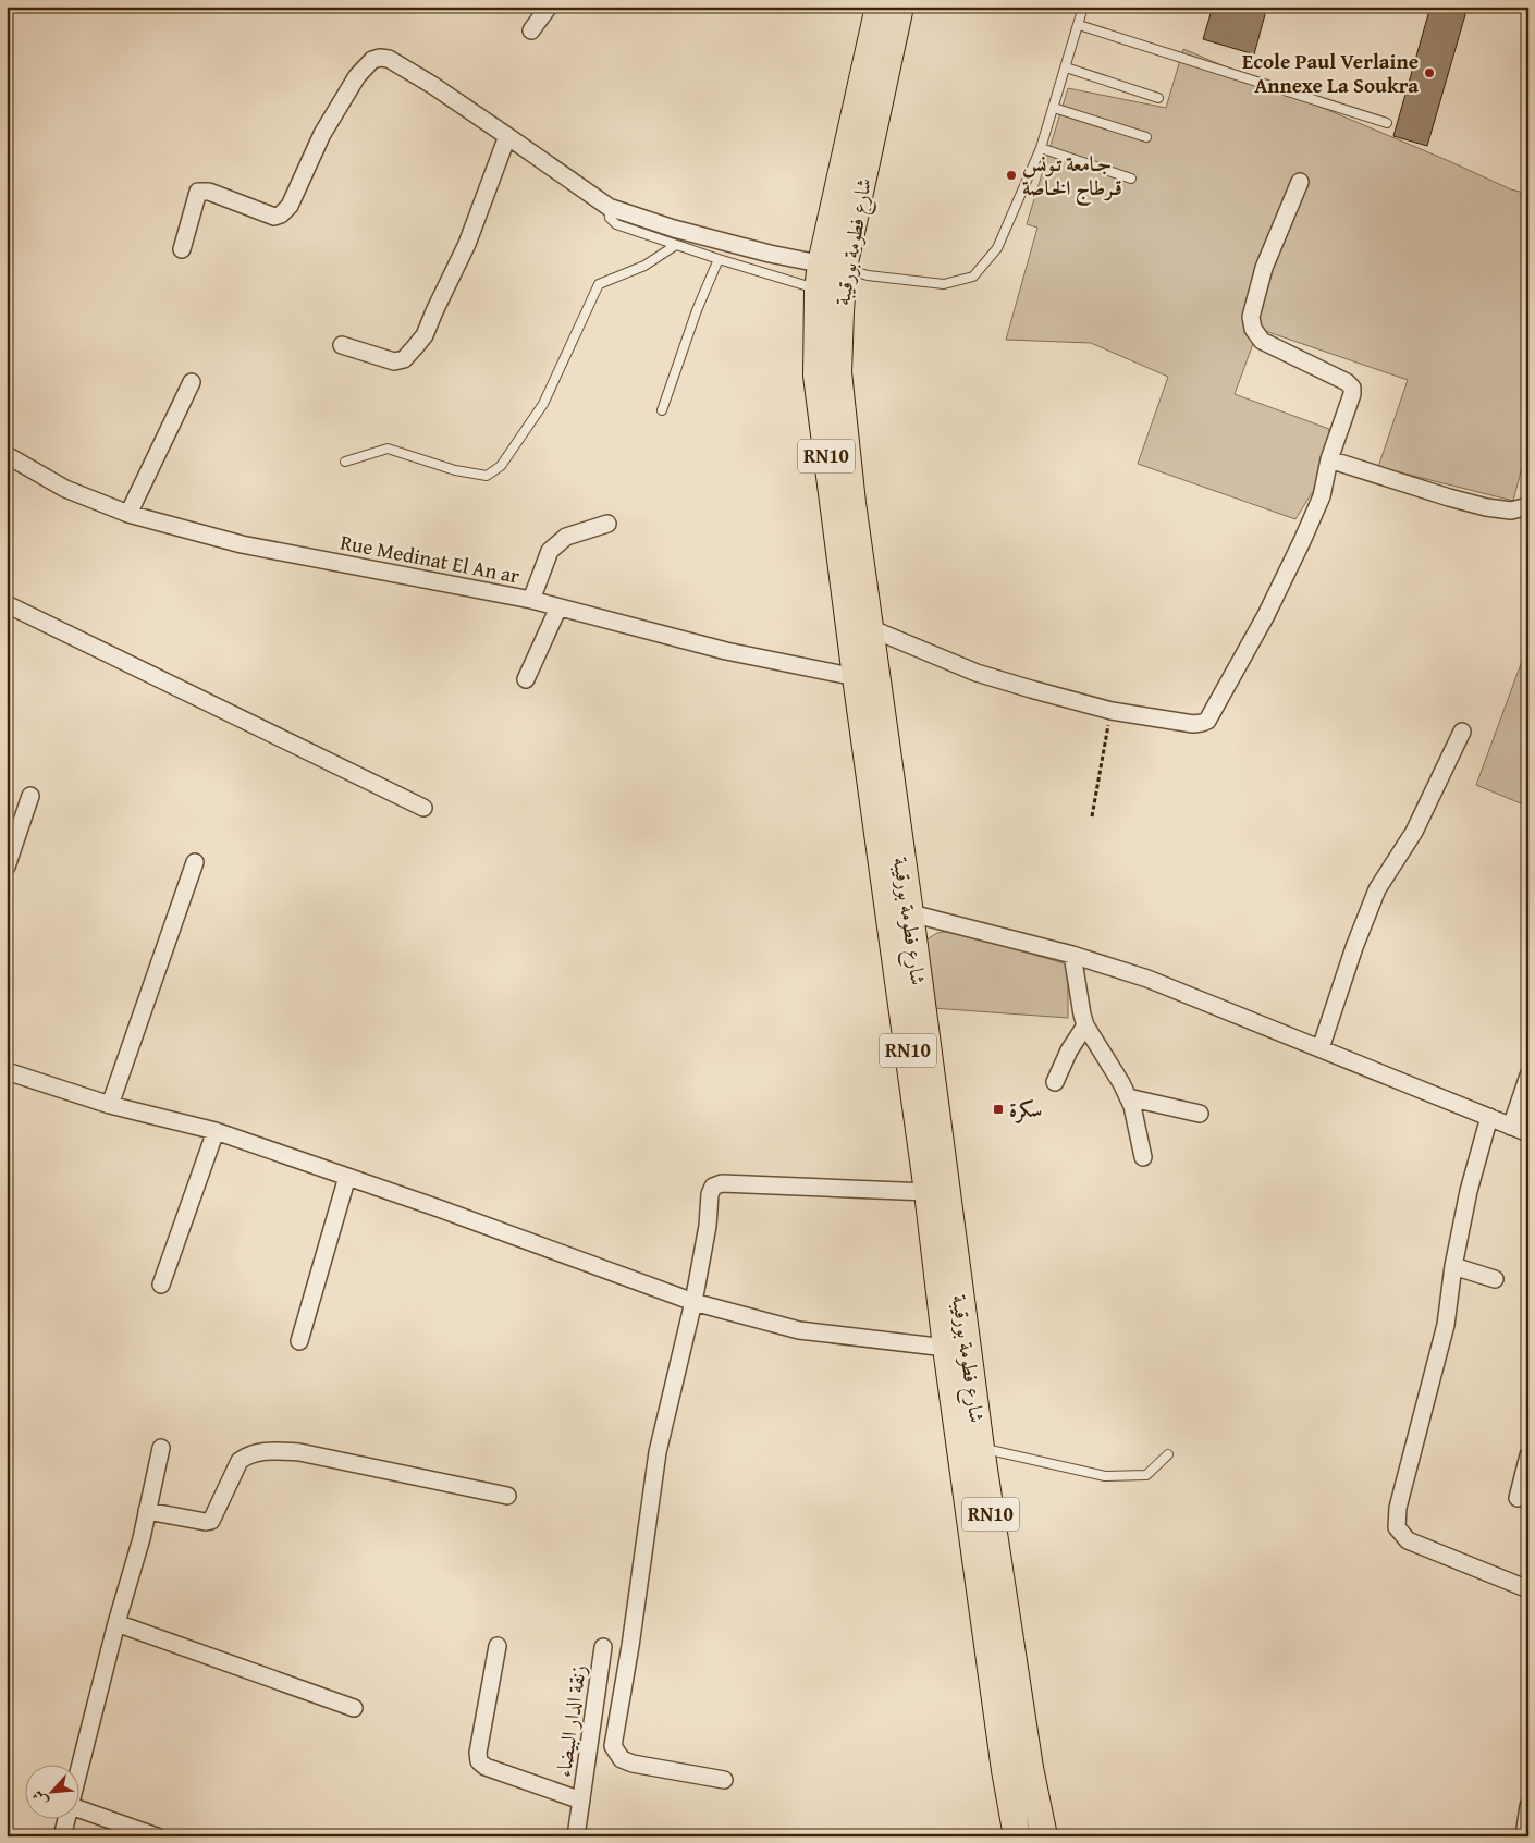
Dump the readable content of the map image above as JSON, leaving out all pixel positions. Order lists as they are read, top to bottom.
{
  "streets": {
    "main road": ["شارع فطومة بورقيبة", "RN10"],
    "street": ["Rue Medinat El An ar", "زنقة الدار البيضاء"]
  },
  "crossings": [
    ["شارع فطومة بورقيبة", "Rue Medinat El An ar"]
  ],
  "places": {
    "other": ["Ecole Paul Verlaine Annexe La Soukra", "جـامعة تـونس قـرطاج الخـاصة"],
    "transit": ["سكرة"]
  },
  "north": "bottom left"
}
